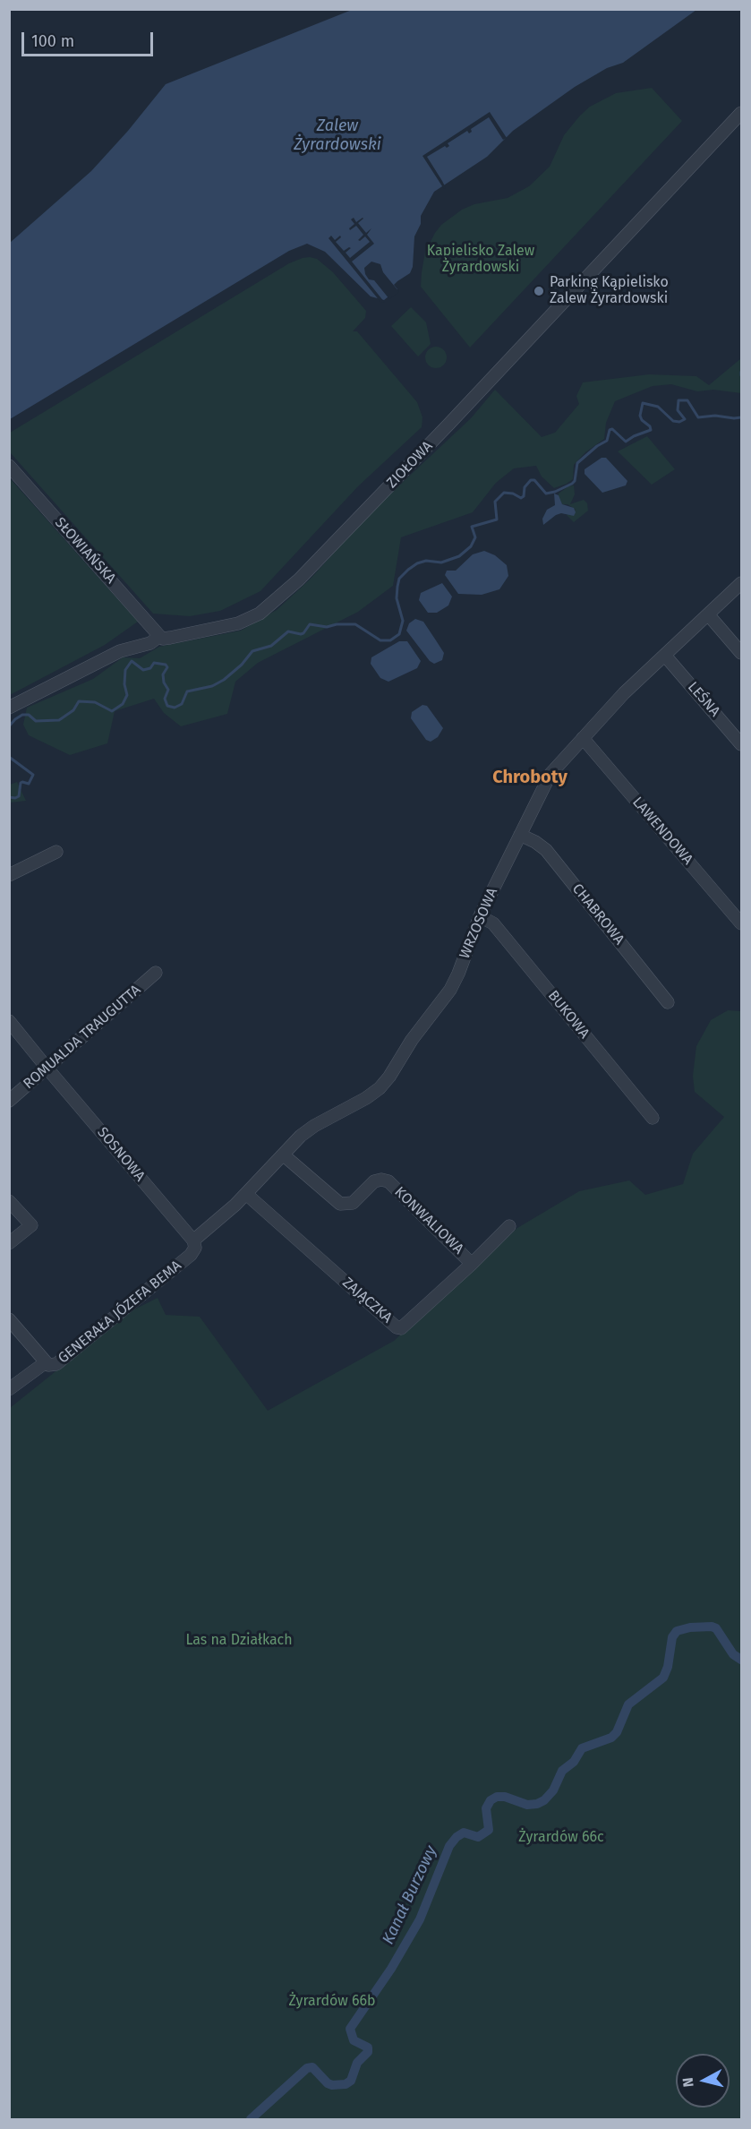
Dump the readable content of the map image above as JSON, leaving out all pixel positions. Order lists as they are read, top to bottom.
{
  "streets": {
    "street": [
      "ZIOŁOWA",
      "SŁOWIAŃSKA",
      "LEŚNA",
      "LAWENDOWA",
      "CHABROWA",
      "WRZOSOWA",
      "BUKOWA",
      "ROMUALDA TRAUGUTTA",
      "SOSNOWA",
      "KONWALIOWA",
      "ZAJĄCZKA",
      "GENERAŁA JÓZEFA BEMA"
    ]
  },
  "crossings": [
    ["ZIOŁOWA", "SŁOWIAŃSKA"],
    ["LEŚNA", "WRZOSOWA"],
    ["LAWENDOWA", "WRZOSOWA"],
    ["CHABROWA", "WRZOSOWA"],
    ["WRZOSOWA", "BUKOWA"],
    ["WRZOSOWA", "SOSNOWA"],
    ["WRZOSOWA", "KONWALIOWA"],
    ["WRZOSOWA", "ZAJĄCZKA"],
    ["WRZOSOWA", "GENERAŁA JÓZEFA BEMA"],
    ["ROMUALDA TRAUGUTTA", "SOSNOWA"],
    ["SOSNOWA", "GENERAŁA JÓZEFA BEMA"],
    ["KONWALIOWA", "ZAJĄCZKA"]
  ],
  "districts": ["Chroboty"],
  "water": ["Zalew Żyrardowski", "Kanał Burzowy"],
  "parks": [
    "Kapielisko Zalew Żyrardowski",
    "Las na Działkach",
    "Żyrardów 66c",
    "Żyrardów 66b"
  ],
  "places": ["Parking Kąpielisko Zalew Żyrardowski"],
  "scale_bar": "100 m",
  "north": "left"
}
